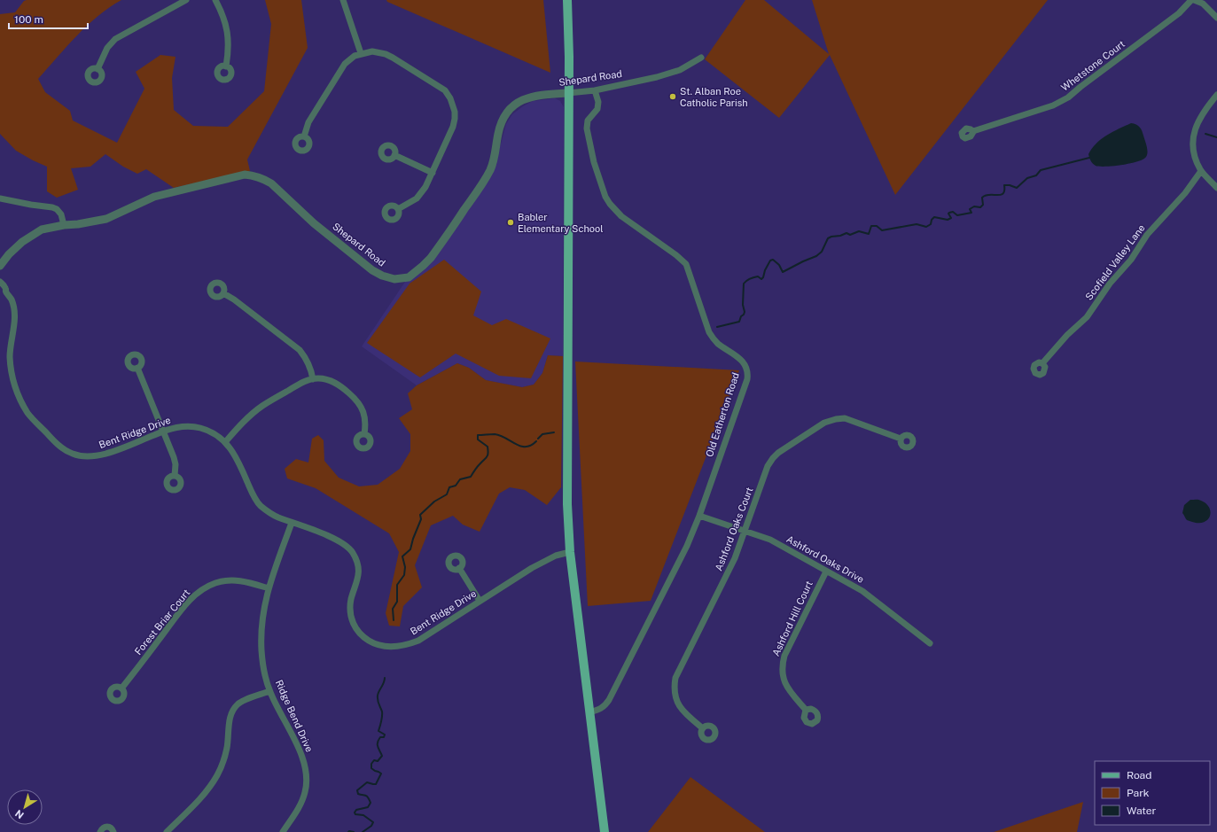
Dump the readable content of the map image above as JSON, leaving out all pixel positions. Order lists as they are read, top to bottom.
{
  "streets": {
    "street": [
      "Whetstone Court",
      "Shepard Road",
      "Scofield Valley Lane",
      "Old Eatherton Road",
      "Bent Ridge Drive",
      "Ashford Oaks Court",
      "Ashford Oaks Drive",
      "Ashford Hill Court",
      "Forest Briar Court",
      "Ridge Bend Drive"
    ]
  },
  "crossings": [
    ["Shepard Road", "Old Eatherton Road"],
    ["Old Eatherton Road", "Ashford Oaks Drive"],
    ["Bent Ridge Drive", "Ridge Bend Drive"],
    ["Ashford Oaks Court", "Ashford Oaks Drive"],
    ["Ashford Oaks Drive", "Ashford Hill Court"],
    ["Forest Briar Court", "Ridge Bend Drive"]
  ],
  "places": ["St. Alban Roe Catholic Parish", "Babler Elementary School"],
  "legend": ["Road", "Park", "Water"],
  "scale_bar": "100 m",
  "north": "bottom left"
}
